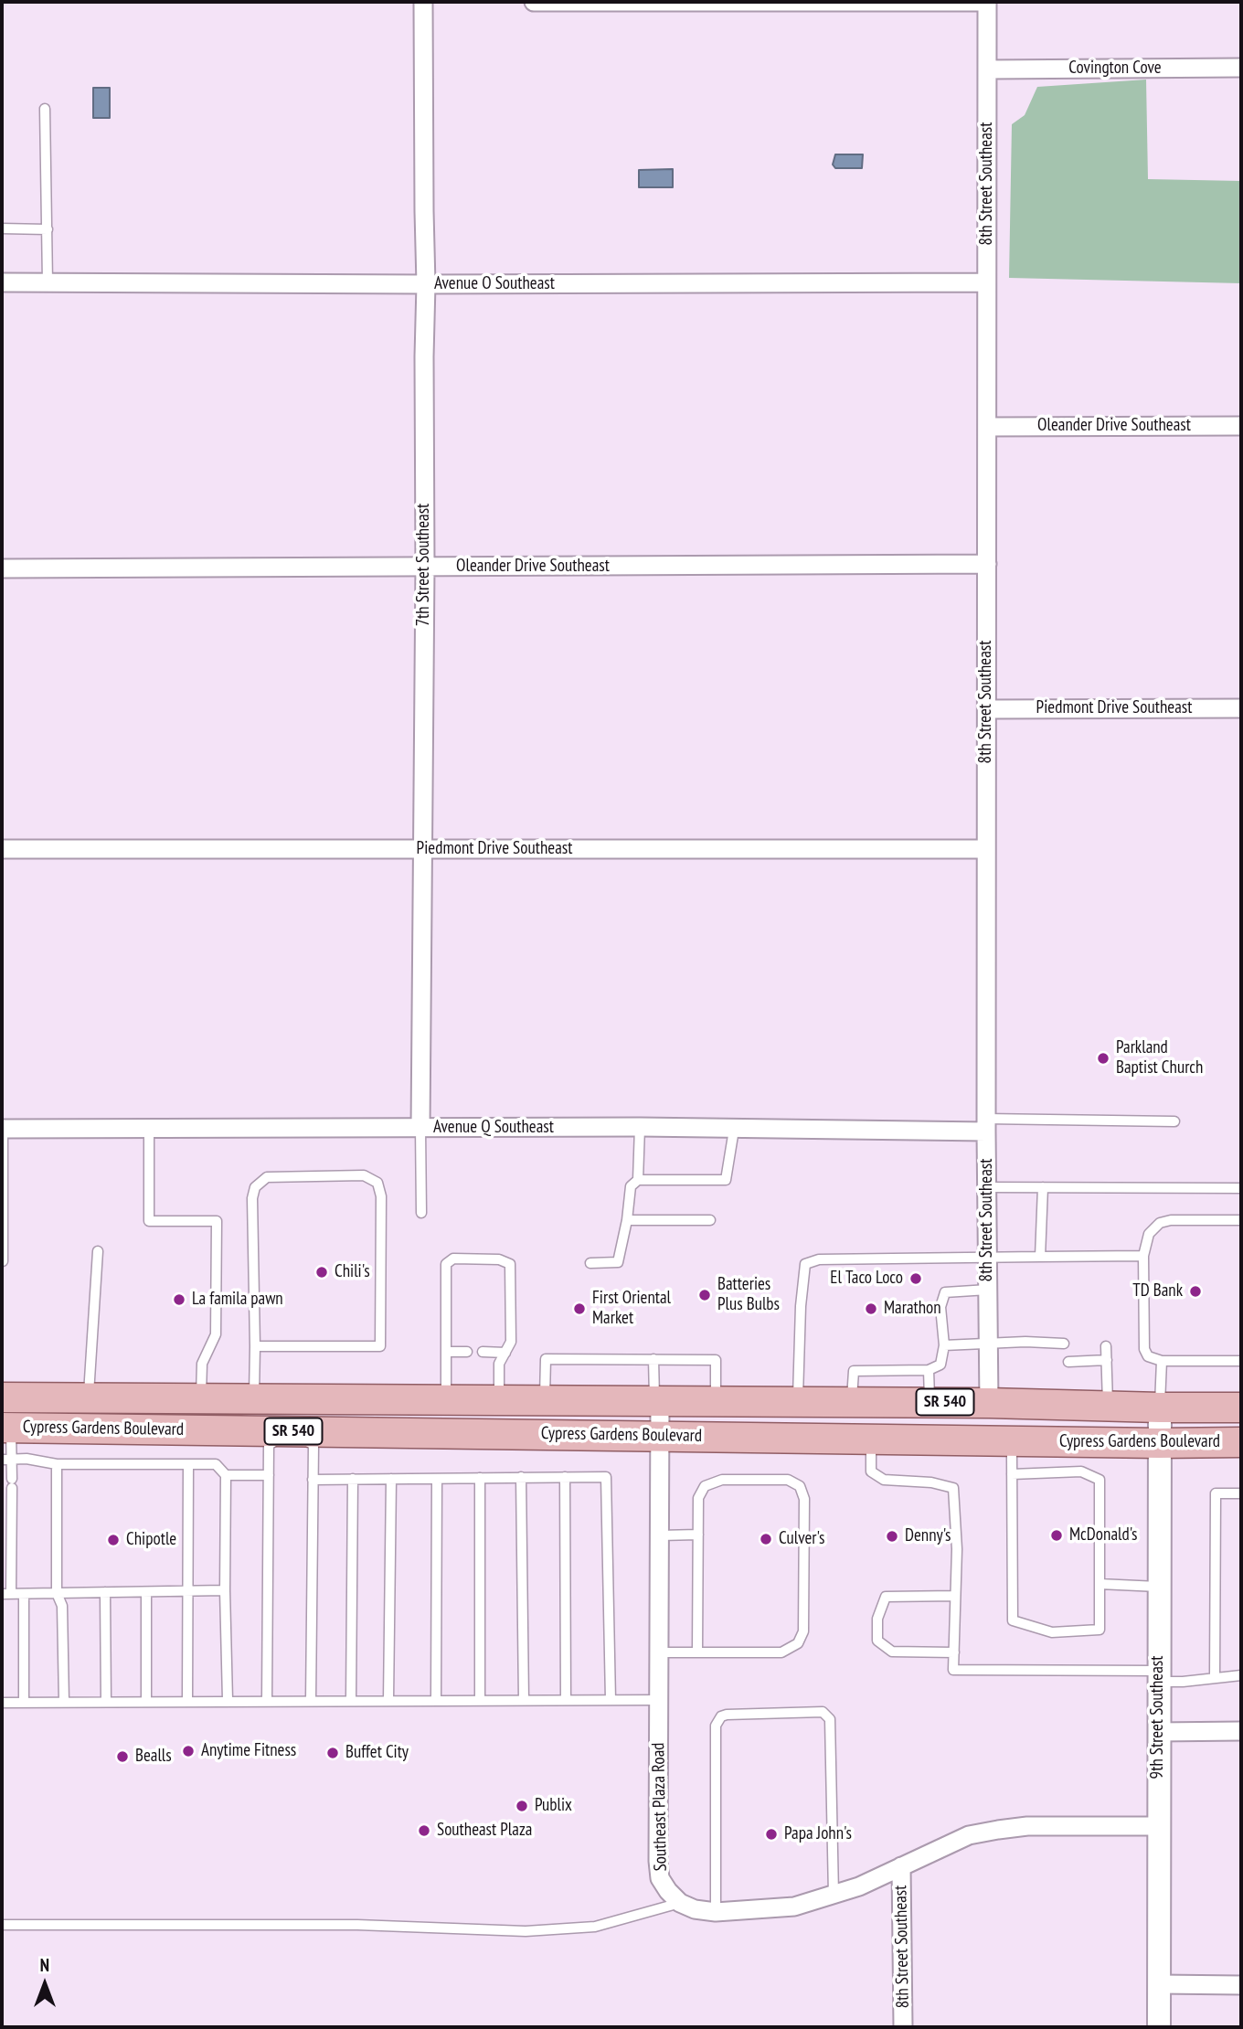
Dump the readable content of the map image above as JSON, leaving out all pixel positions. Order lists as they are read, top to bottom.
{
  "streets": {
    "main road": ["SR 540", "Cypress Gardens Boulevard"],
    "street": [
      "Covington Cove",
      "8th Street Southeast",
      "Avenue O Southeast",
      "Oleander Drive Southeast",
      "7th Street Southeast",
      "Piedmont Drive Southeast",
      "Avenue Q Southeast",
      "9th Street Southeast",
      "Southeast Plaza Road"
    ]
  },
  "crossings": [
    ["Covington Cove", "8th Street Southeast"],
    ["8th Street Southeast", "Avenue O Southeast"],
    ["8th Street Southeast", "Oleander Drive Southeast"],
    ["8th Street Southeast", "Piedmont Drive Southeast"],
    ["8th Street Southeast", "Avenue Q Southeast"],
    ["8th Street Southeast", "Cypress Gardens Boulevard"],
    ["Avenue O Southeast", "7th Street Southeast"],
    ["Oleander Drive Southeast", "7th Street Southeast"],
    ["7th Street Southeast", "Piedmont Drive Southeast"],
    ["7th Street Southeast", "Avenue Q Southeast"],
    ["Cypress Gardens Boulevard", "9th Street Southeast"],
    ["Cypress Gardens Boulevard", "Southeast Plaza Road"]
  ],
  "places": [
    "Parkland Baptist Church",
    "Chili's",
    "El Taco Loco",
    "TD Bank",
    "Batteries Plus Bulbs",
    "La famila pawn",
    "First Oriental Market",
    "Marathon",
    "McDonald's",
    "Denny's",
    "Culver's",
    "Chipotle",
    "Anytime Fitness",
    "Buffet City",
    "Bealls",
    "Publix",
    "Southeast Plaza",
    "Papa John's"
  ],
  "north": "top"
}
